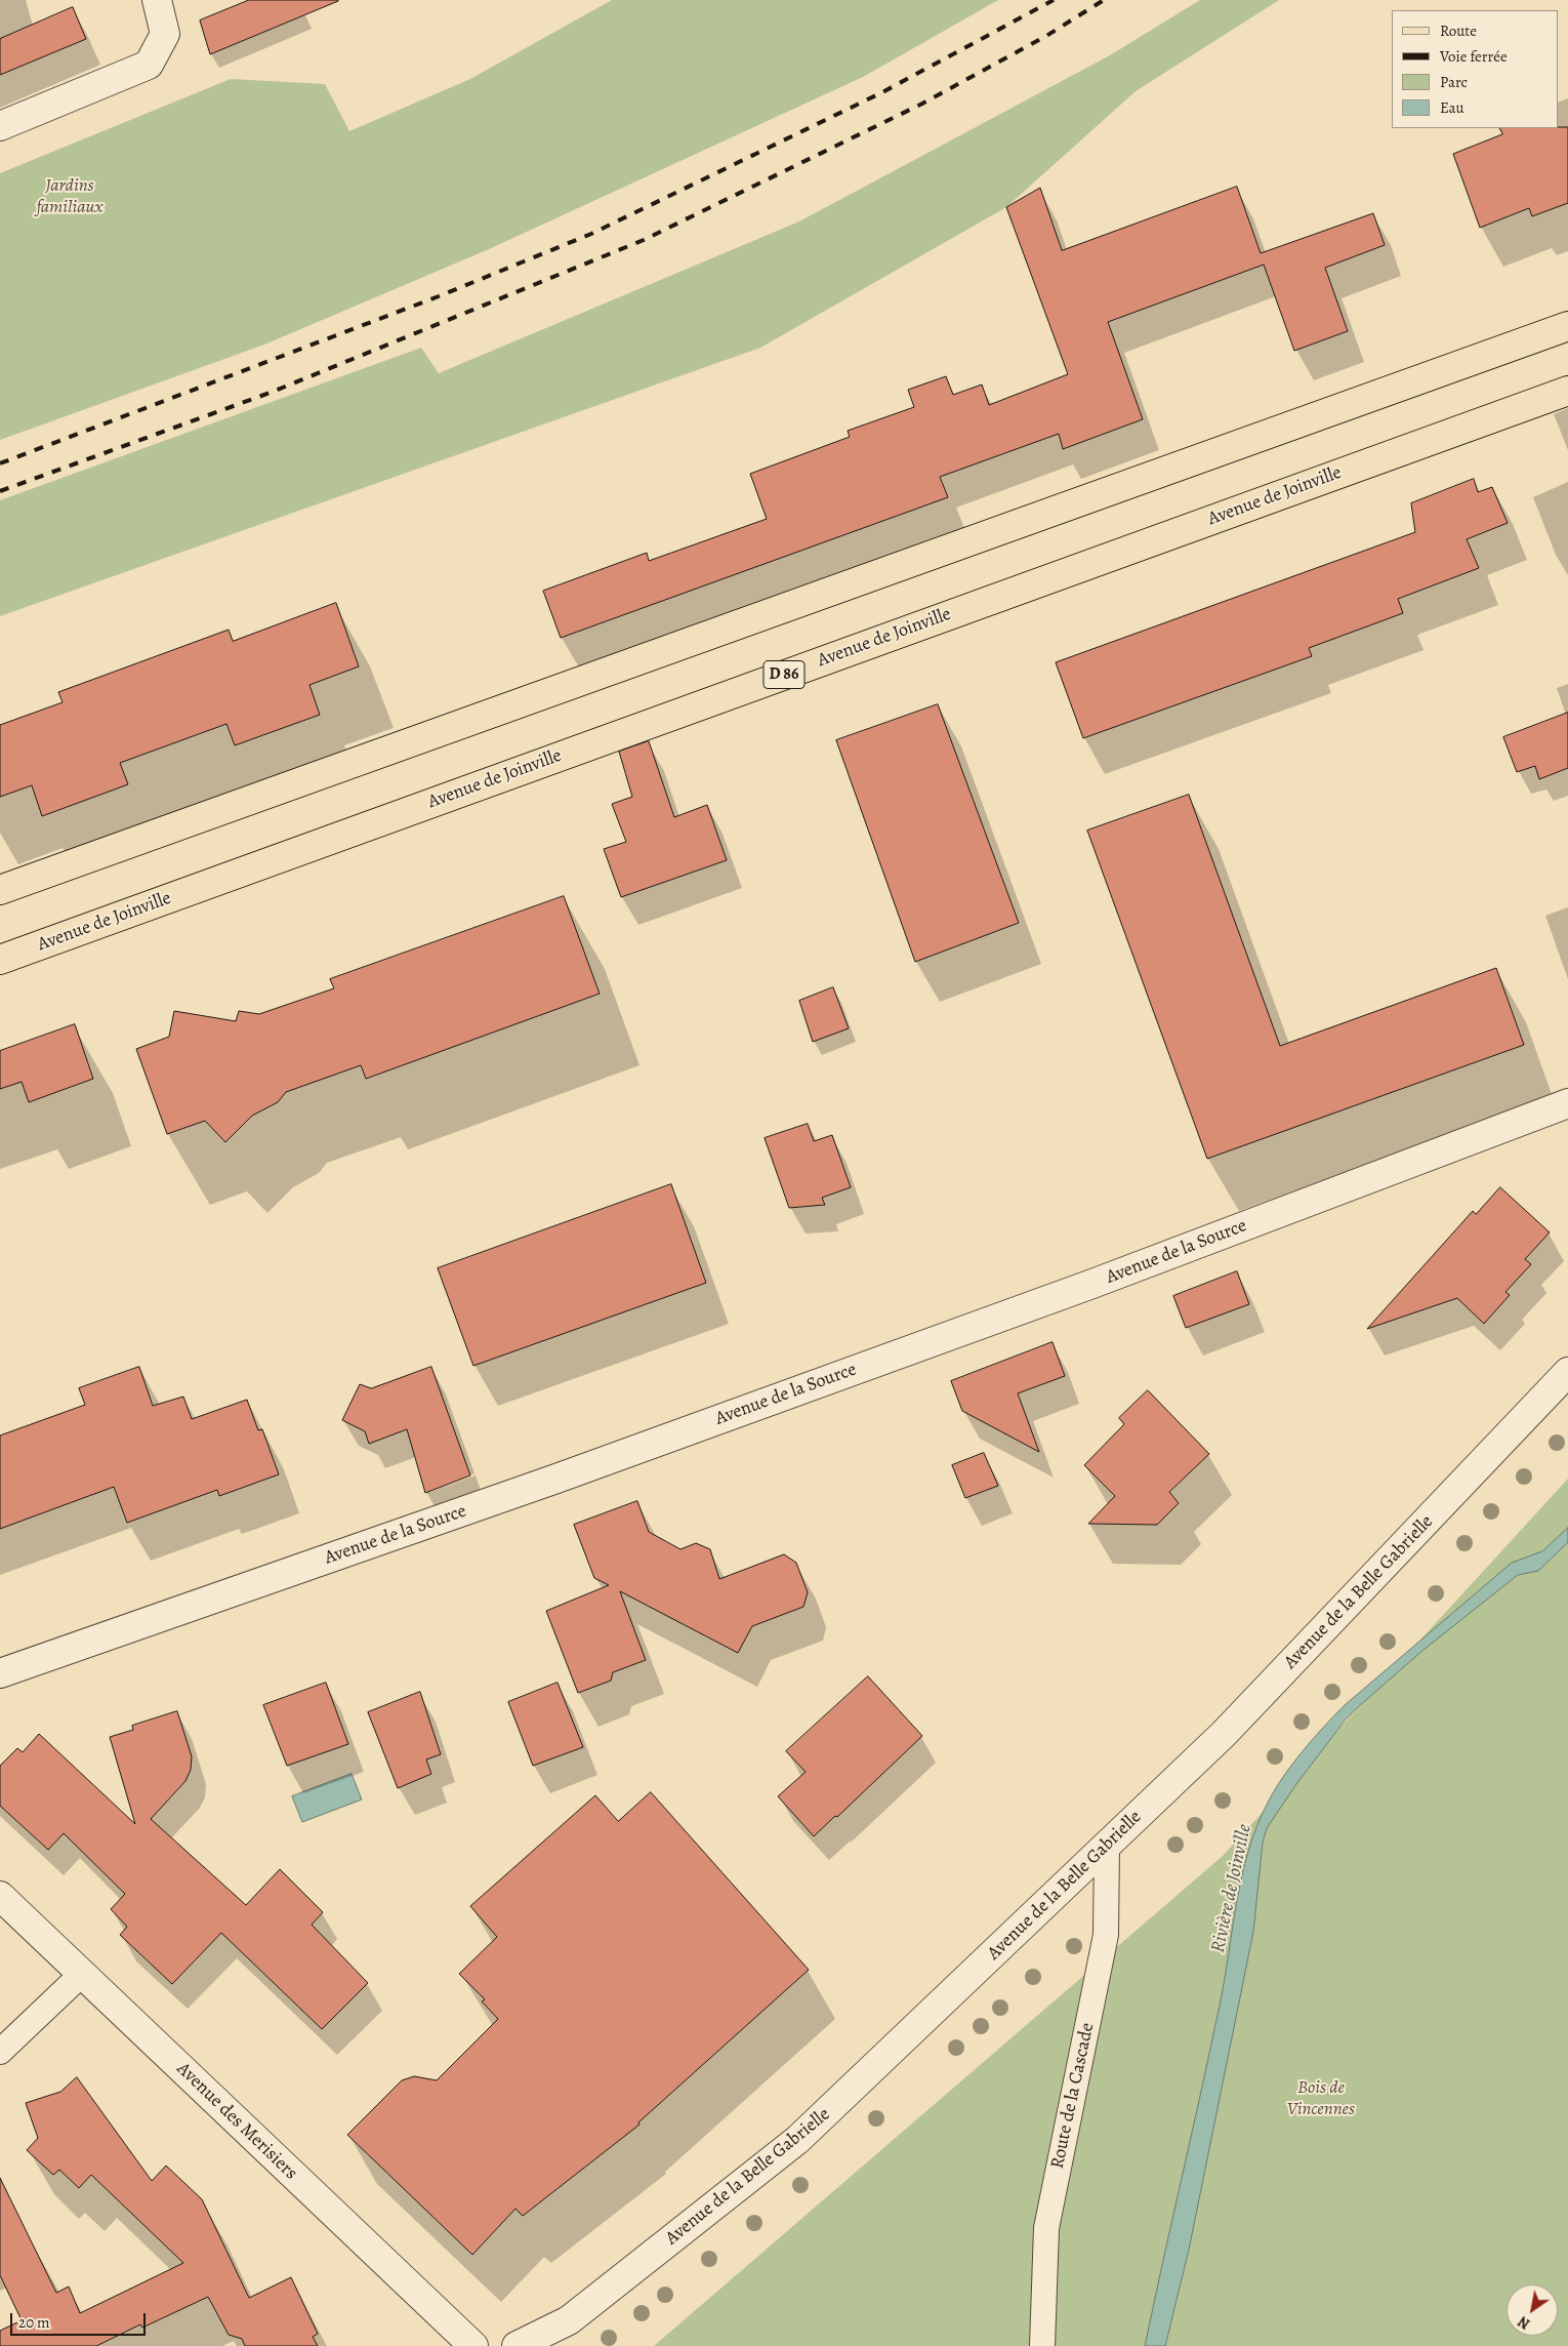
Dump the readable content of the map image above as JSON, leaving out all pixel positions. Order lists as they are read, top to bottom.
{
  "streets": {
    "main road": ["Avenue de Joinville", "D 86"],
    "street": ["Avenue de la Source", "Avenue de la Belle Gabrielle", "Avenue des Merisiers"],
    "lane": ["Route de la Cascade"]
  },
  "crossings": [
    ["Avenue de la Belle Gabrielle", "Route de la Cascade"]
  ],
  "water": ["Rivière de Joinville"],
  "parks": ["Jardins familiaux", "Bois de Vincennes"],
  "legend": [
    "Route",
    "Voie ferrée",
    "Parc",
    "Eau"
  ],
  "scale_bar": "20 m",
  "north": "bottom left"
}
